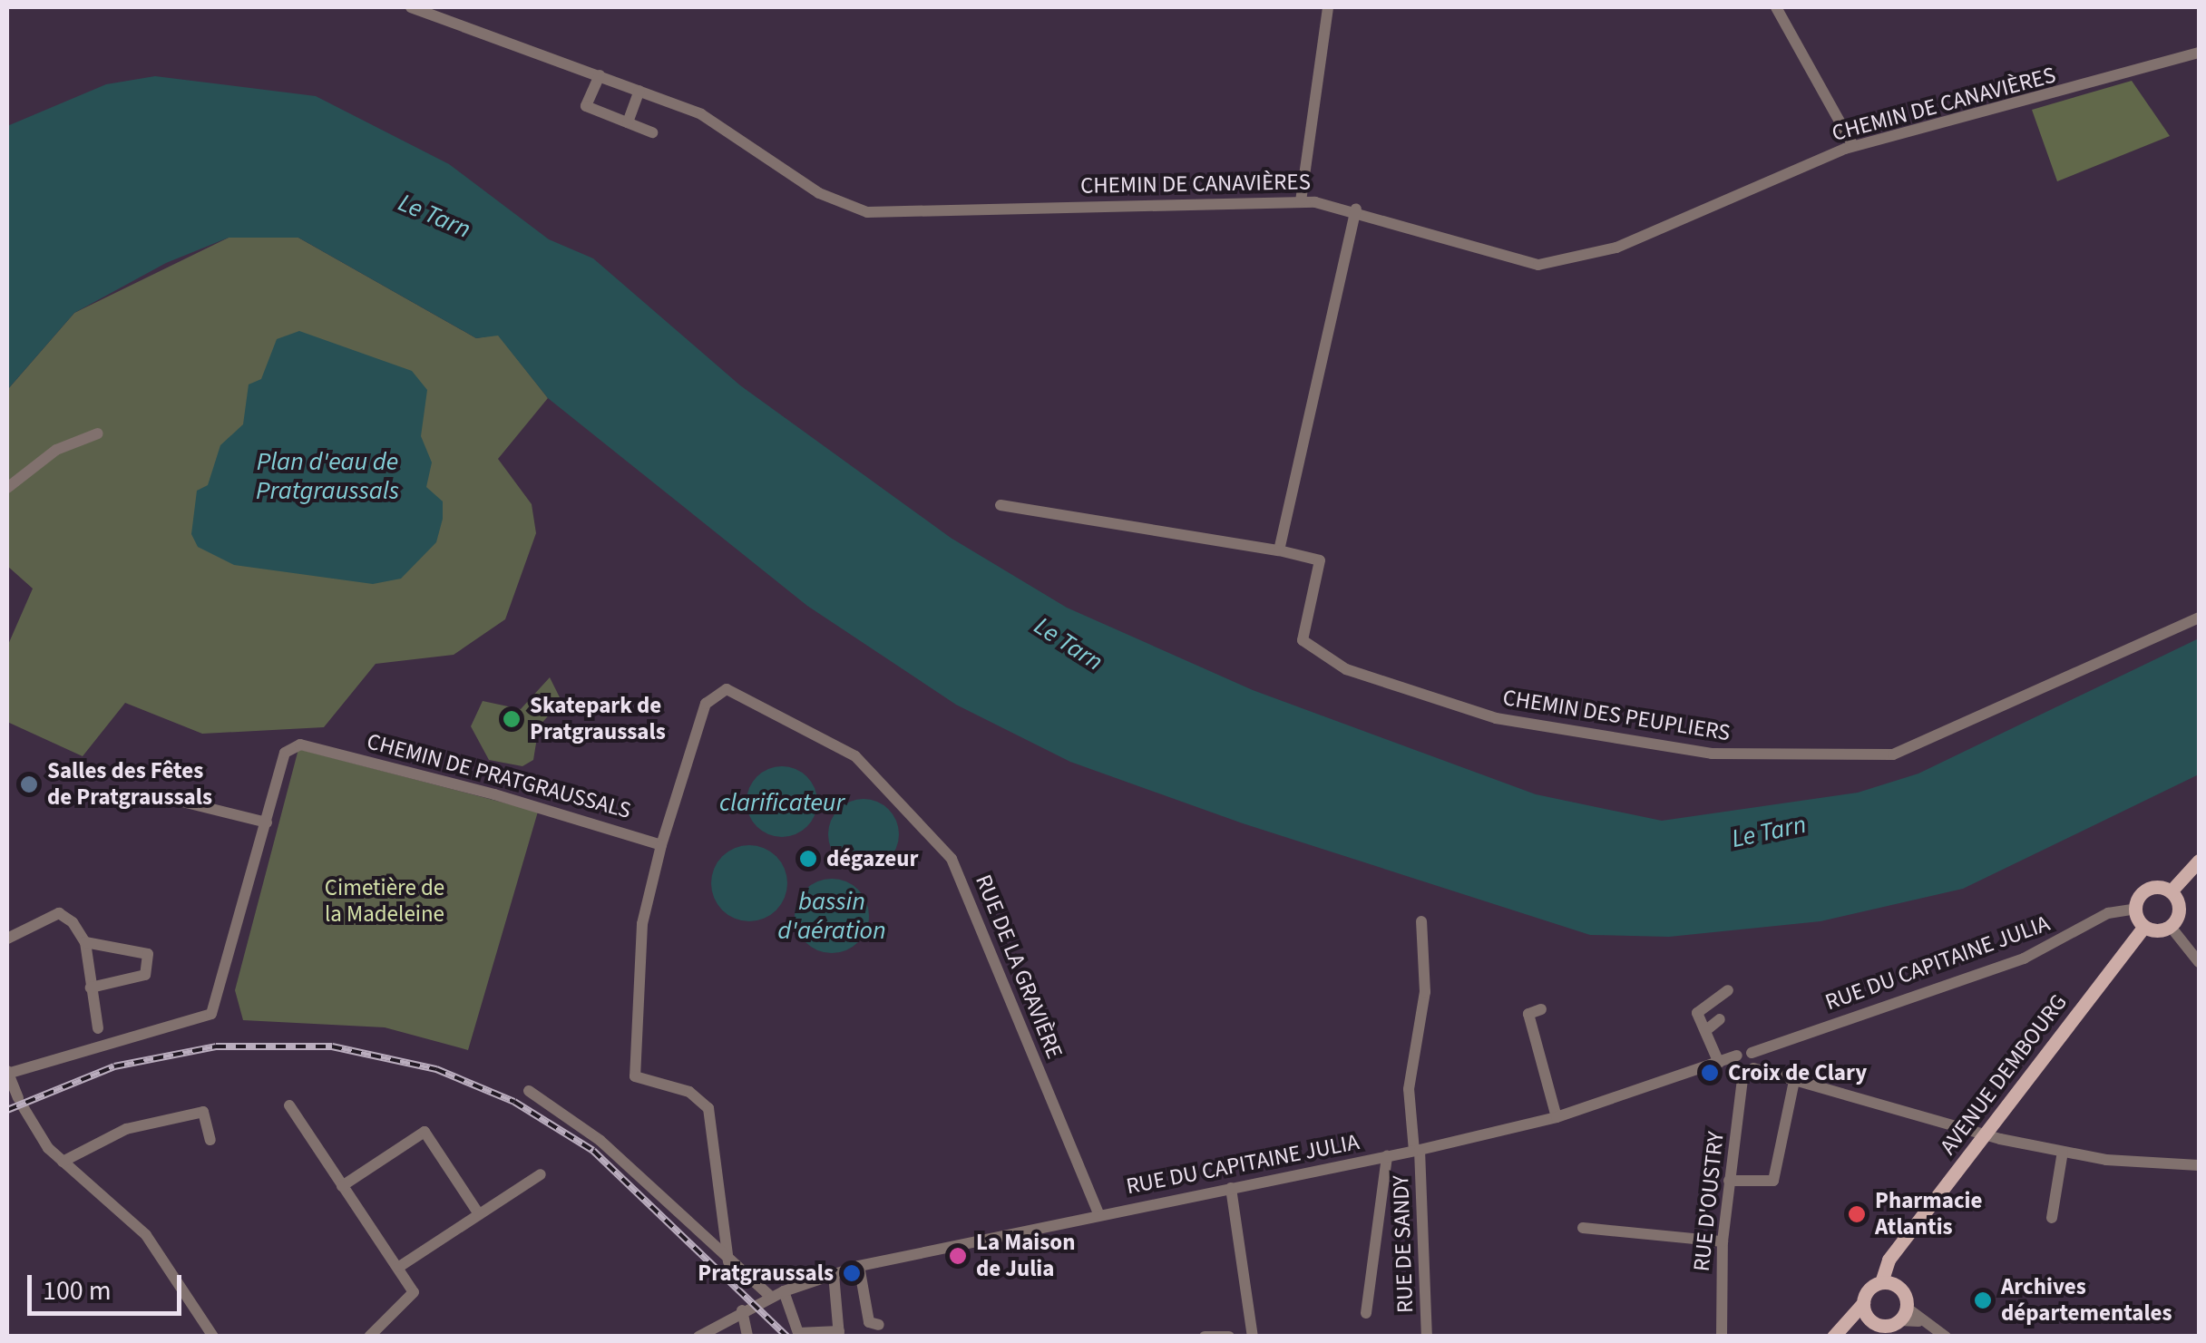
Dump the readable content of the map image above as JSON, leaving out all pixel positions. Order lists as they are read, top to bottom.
{
  "streets": {
    "main road": ["AVENUE DEMBOURG"],
    "street": [
      "CHEMIN DE CANAVIÈRES",
      "CHEMIN DES PEUPLIERS",
      "CHEMIN DE PRATGRAUSSALS",
      "RUE DU CAPITAINE JULIA",
      "RUE DE LA GRAVIÈRE",
      "RUE D'OUSTRY",
      "RUE DE SANDY"
    ]
  },
  "crossings": [
    ["CHEMIN DE PRATGRAUSSALS", "RUE DE LA GRAVIÈRE"],
    ["RUE DU CAPITAINE JULIA", "RUE DE LA GRAVIÈRE"],
    ["RUE DU CAPITAINE JULIA", "AVENUE DEMBOURG"],
    ["RUE DU CAPITAINE JULIA", "RUE D'OUSTRY"],
    ["RUE DU CAPITAINE JULIA", "RUE DE SANDY"]
  ],
  "water": [
    "Le Tarn",
    "Plan d'eau de Pratgraussals",
    "clarificateur",
    "bassin d'aération"
  ],
  "parks": ["Cimetière de la Madeleine"],
  "places": [
    "Skatepark de Pratgraussals",
    "Salles des Fêtes de Pratgraussals",
    "dégazeur",
    "Croix de Clary",
    "Pharmacie Atlantis",
    "La Maison de Julia",
    "Pratgraussals",
    "Archives départementales"
  ],
  "scale_bar": "100 m"
}
